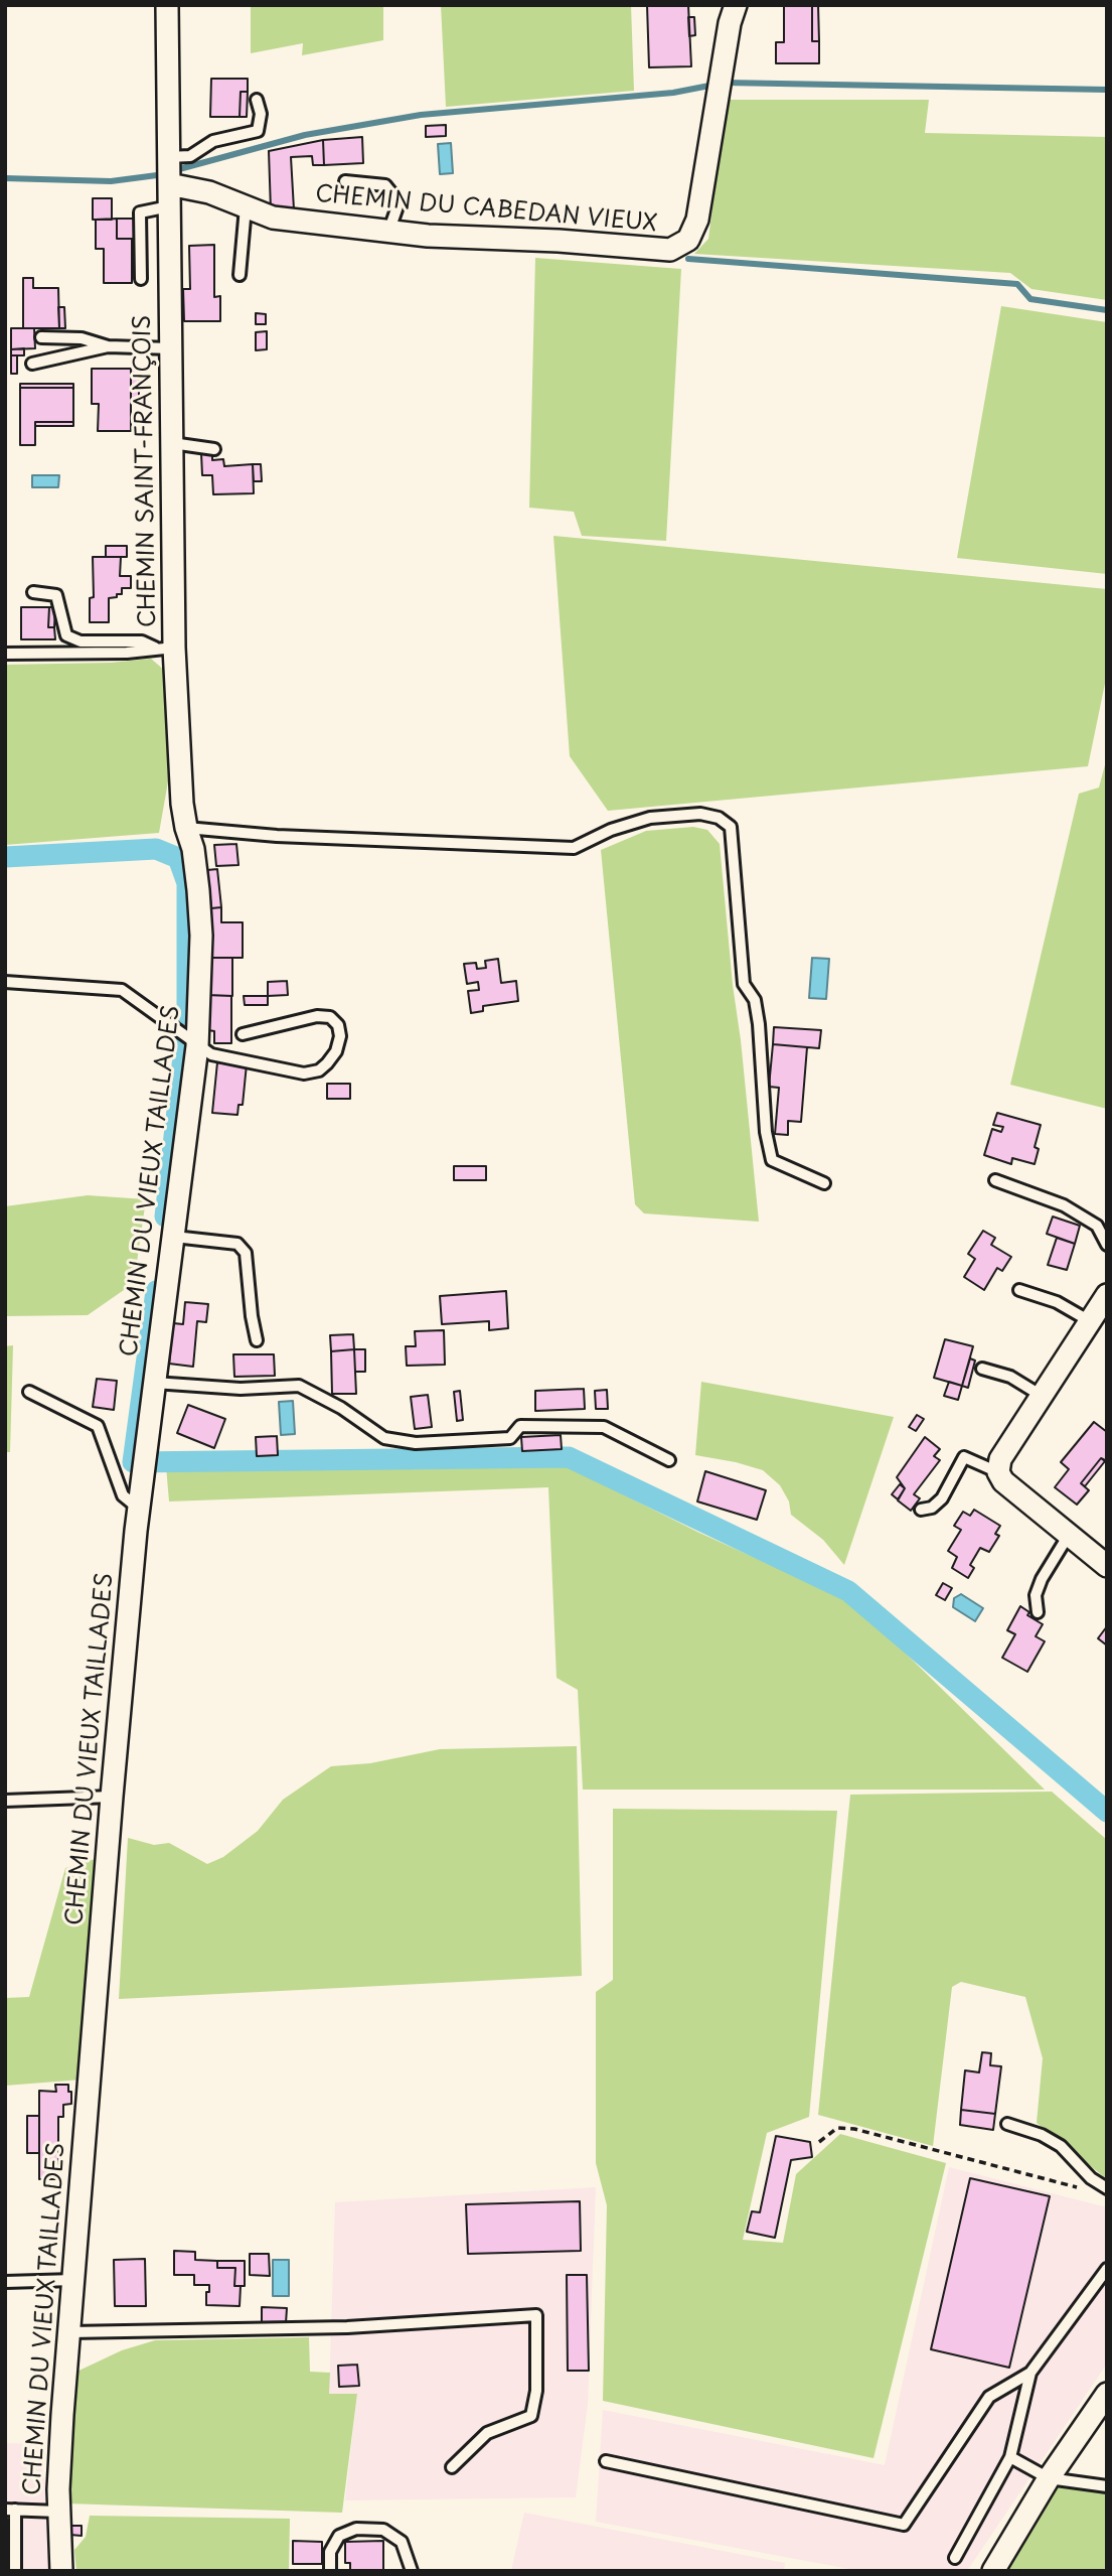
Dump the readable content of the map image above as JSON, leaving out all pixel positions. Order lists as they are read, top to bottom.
{
  "streets": {
    "street": ["CHEMIN DU CABEDAN VIEUX", "CHEMIN SAINT-FRANÇOIS", "CHEMIN DU VIEUX TAILLADES"]
  },
  "crossings": [
    ["CHEMIN DU CABEDAN VIEUX", "CHEMIN SAINT-FRANÇOIS"],
    ["CHEMIN SAINT-FRANÇOIS", "CHEMIN DU VIEUX TAILLADES"]
  ]
}
